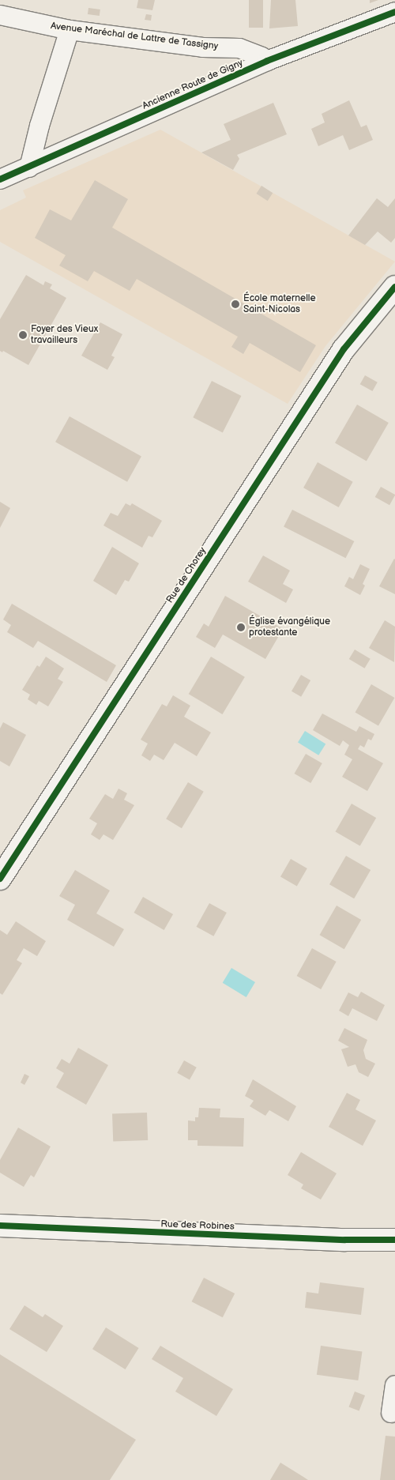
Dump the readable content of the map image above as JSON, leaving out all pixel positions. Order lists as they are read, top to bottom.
{
  "streets": {
    "street": [
      "Avenue Maréchal de Lattre de Tassigny",
      "Ancienne Route de Gigny",
      "Rue de Chorey",
      "Rue des Robines"
    ]
  },
  "crossings": [
    ["Avenue Maréchal de Lattre de Tassigny", "Ancienne Route de Gigny"]
  ],
  "places": ["École maternelle Saint-Nicolas", "Foyer des Vieux travailleurs", "Église évangélique protestante"]
}
